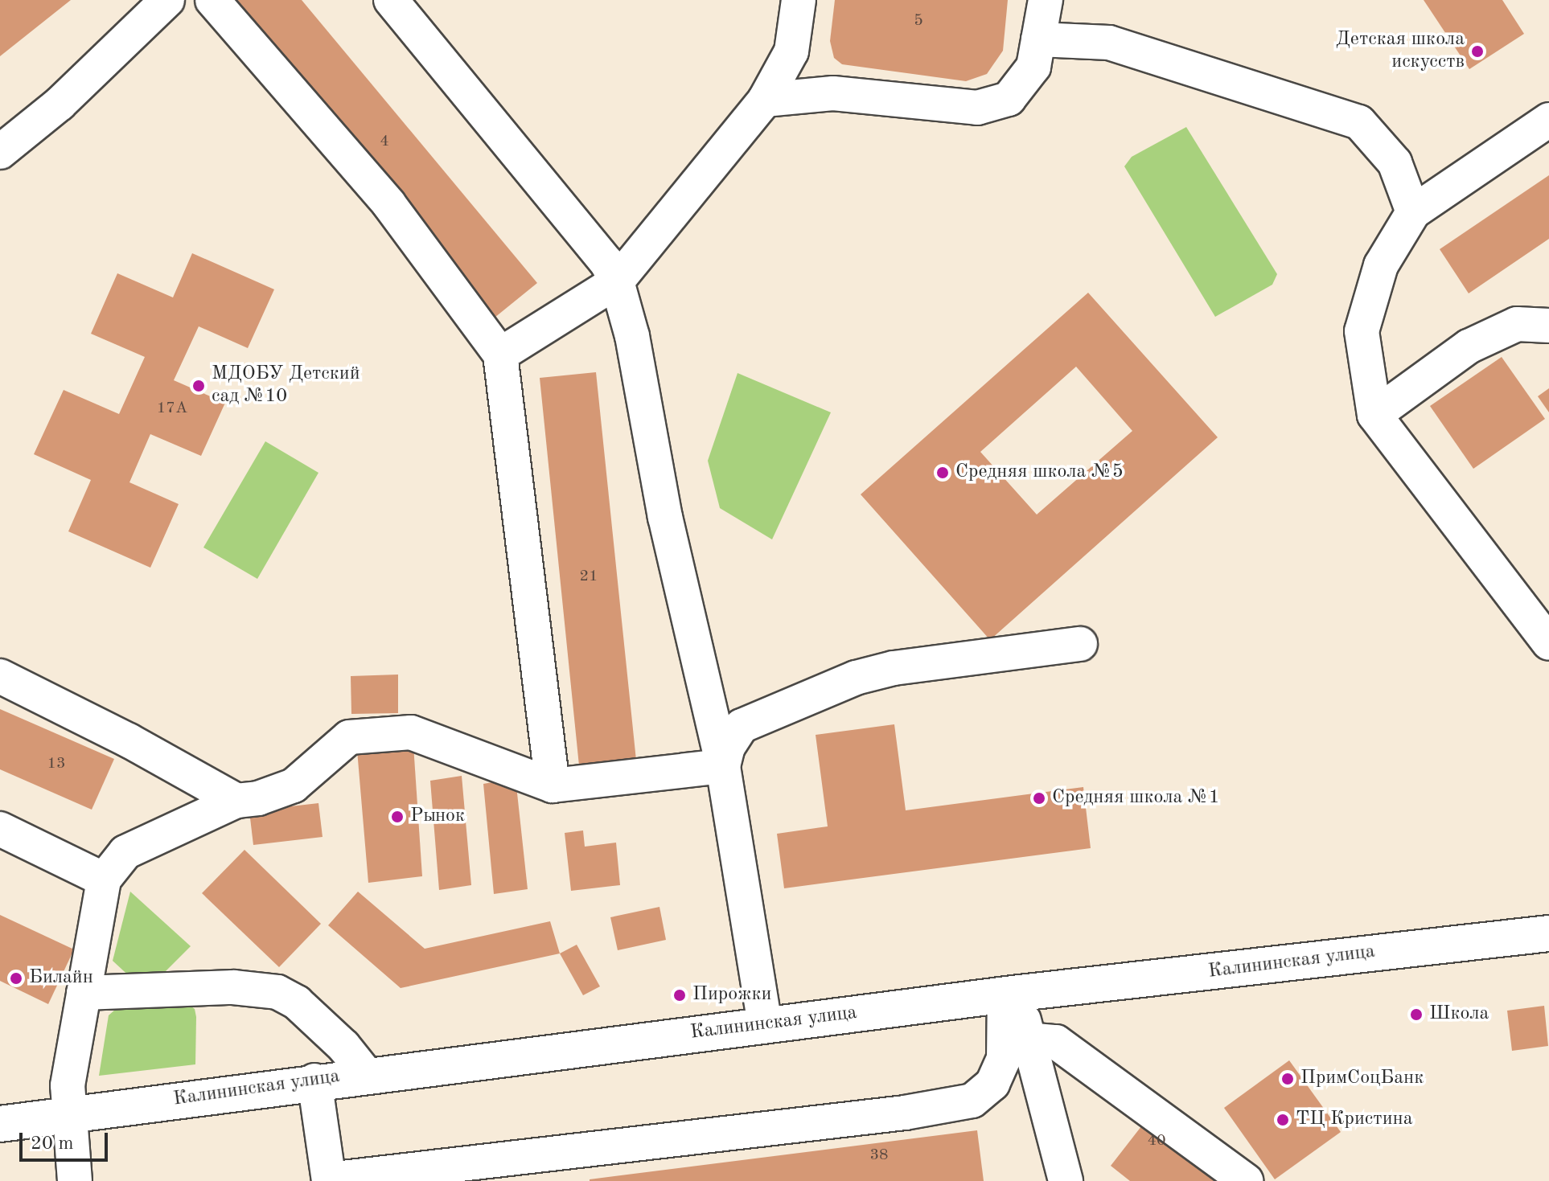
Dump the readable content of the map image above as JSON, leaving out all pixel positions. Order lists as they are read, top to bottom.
{
  "streets": {
    "main road": ["Калининская улица"]
  },
  "places": [
    "Детская школа искусств",
    "МДОБУ Детский сад №10",
    "Средняя школа №5",
    "Средняя школа №1",
    "Рынок",
    "Билайн",
    "Пирожки",
    "Школа",
    "ПримСоцБанк",
    "ТЦ Кристина"
  ],
  "house_numbers": [
    "5",
    "4",
    "17А",
    "21",
    "13",
    "40",
    "38"
  ],
  "scale_bar": "20 m"
}
